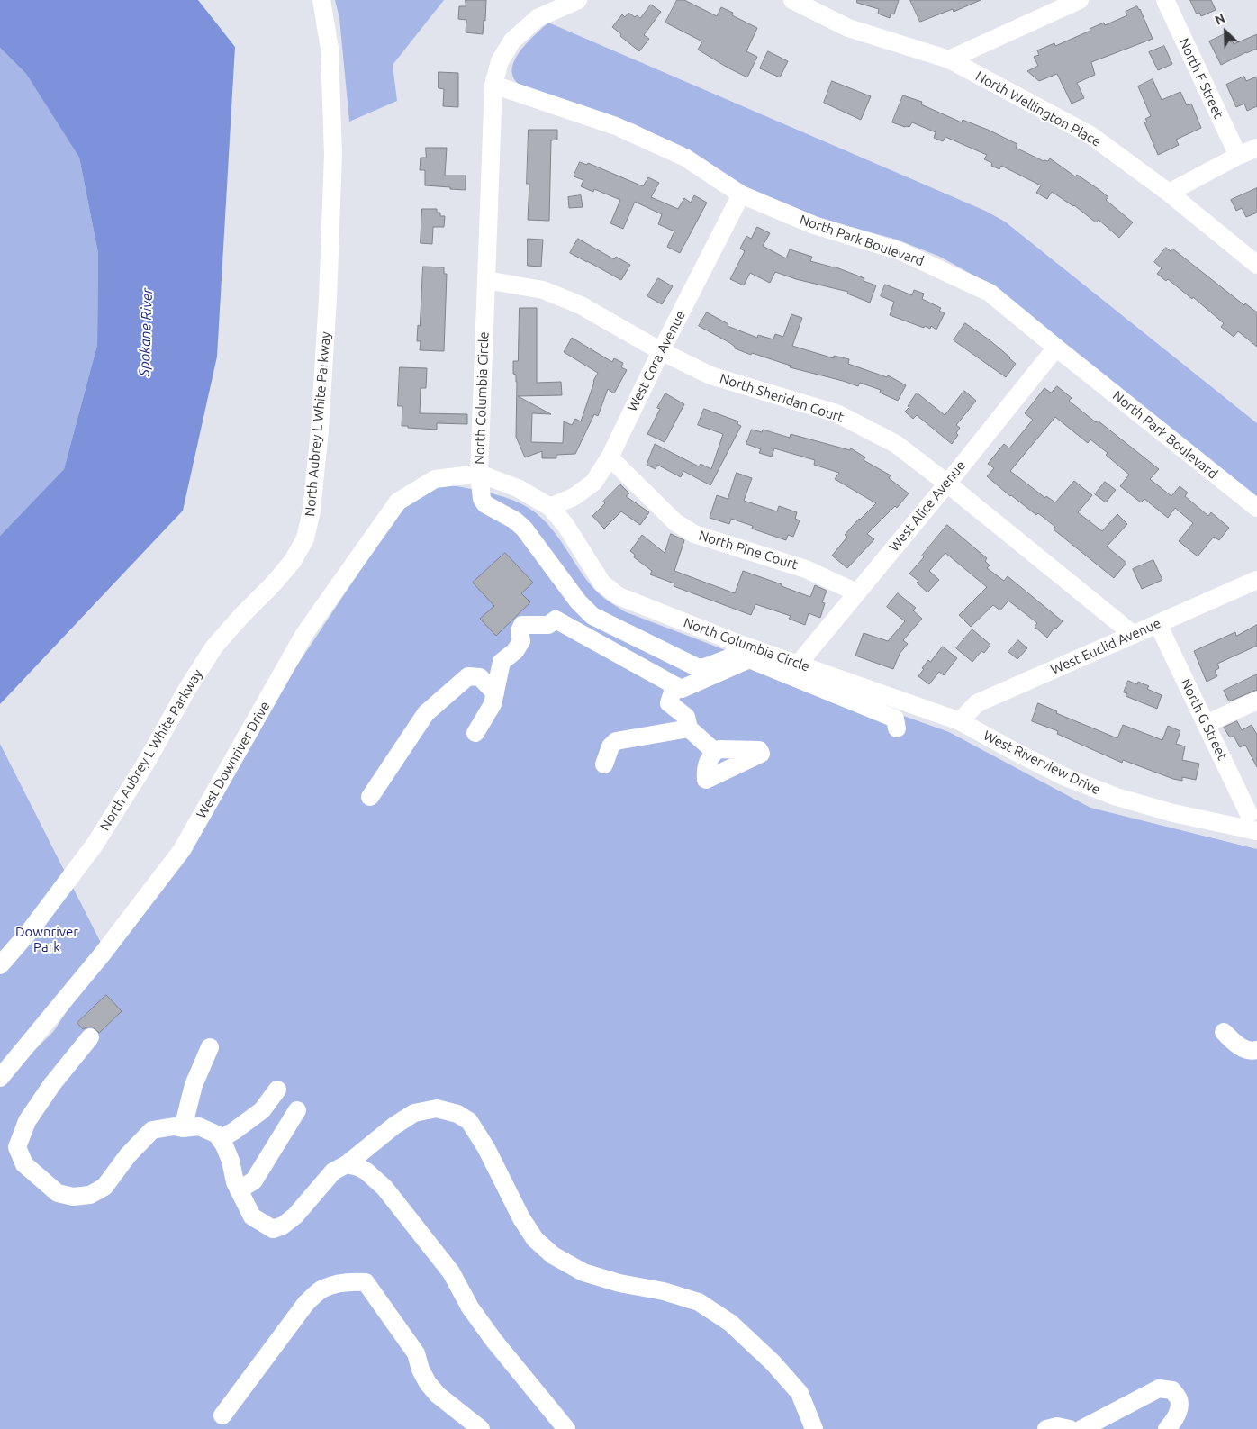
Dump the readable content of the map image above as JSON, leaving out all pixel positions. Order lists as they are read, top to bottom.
{
  "streets": {
    "street": [
      "North F Street",
      "North Wellington Place",
      "North Park Boulevard",
      "West Cora Avenue",
      "North Columbia Circle",
      "North Sheridan Court",
      "North Aubrey L White Parkway",
      "West Alice Avenue",
      "North Pine Court",
      "West Euclid Avenue",
      "North G Street",
      "West Downriver Drive",
      "West Riverview Drive"
    ]
  },
  "crossings": [
    ["North Park Boulevard", "West Cora Avenue"],
    ["North Park Boulevard", "North Columbia Circle"],
    ["North Park Boulevard", "West Alice Avenue"],
    ["West Cora Avenue", "North Columbia Circle"],
    ["West Cora Avenue", "North Sheridan Court"],
    ["West Cora Avenue", "North Pine Court"],
    ["North Columbia Circle", "North Sheridan Court"],
    ["North Columbia Circle", "West Alice Avenue"],
    ["North Columbia Circle", "West Euclid Avenue"],
    ["North Columbia Circle", "West Downriver Drive"],
    ["North Columbia Circle", "West Riverview Drive"],
    ["North Sheridan Court", "West Alice Avenue"],
    ["North Sheridan Court", "West Euclid Avenue"],
    ["West Alice Avenue", "North Pine Court"],
    ["West Euclid Avenue", "North G Street"],
    ["West Euclid Avenue", "West Riverview Drive"],
    ["North G Street", "West Riverview Drive"]
  ],
  "water": ["Spokane River"],
  "parks": ["Downriver Park"],
  "north": "top left"
}
